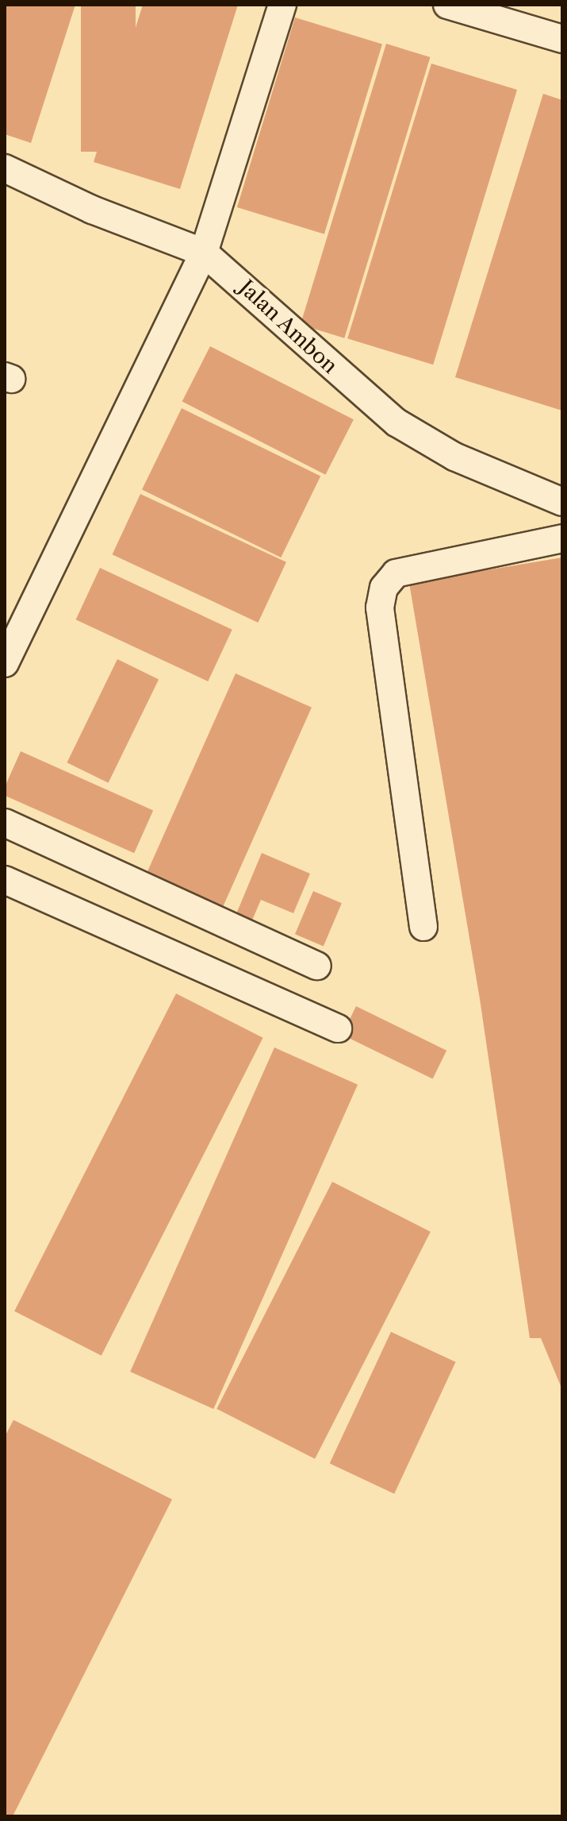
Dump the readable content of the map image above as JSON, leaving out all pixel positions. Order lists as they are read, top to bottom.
{
  "streets": {
    "street": ["Jalan Ambon"]
  }
}
